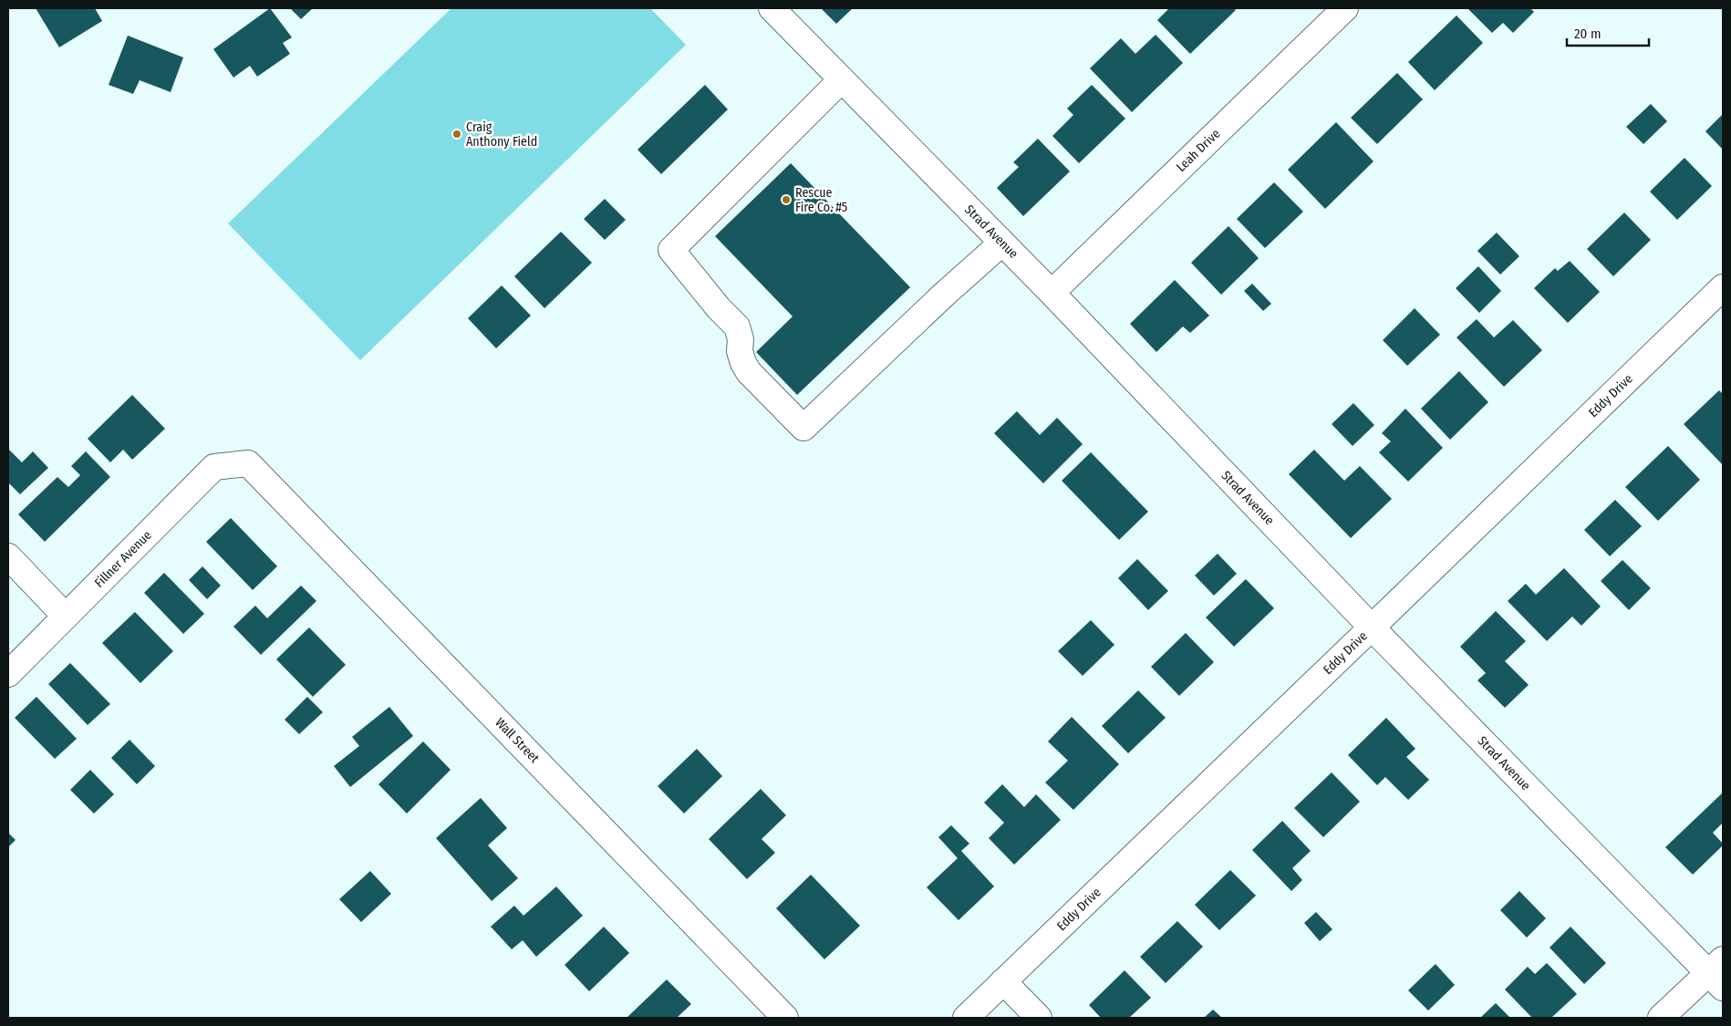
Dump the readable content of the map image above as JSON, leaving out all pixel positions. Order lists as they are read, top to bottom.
{
  "streets": {
    "street": [
      "Leah Drive",
      "Strad Avenue",
      "Eddy Drive",
      "Fillner Avenue",
      "Wall Street"
    ]
  },
  "crossings": [
    ["Leah Drive", "Strad Avenue"],
    ["Strad Avenue", "Eddy Drive"],
    ["Fillner Avenue", "Wall Street"]
  ],
  "places": ["Craig Anthony Field", "Rescue Fire Co. #5"],
  "scale_bar": "20 m"
}
